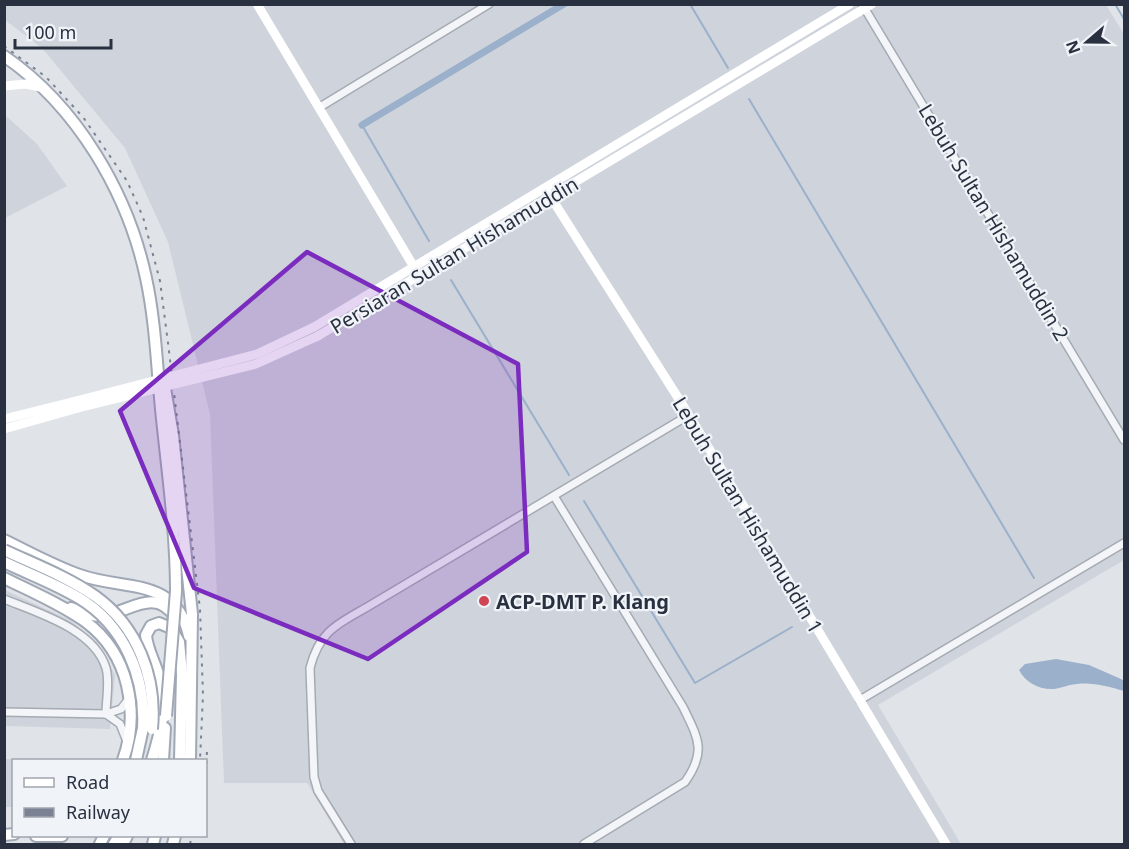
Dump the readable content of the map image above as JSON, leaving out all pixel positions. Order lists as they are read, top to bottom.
{
  "streets": {
    "street": ["Lebuh Sultan Hishamuddin 2", "Persiaran Sultan Hishamuddin", "Lebuh Sultan Hishamuddin 1"]
  },
  "crossings": [
    ["Lebuh Sultan Hishamuddin 2", "Persiaran Sultan Hishamuddin"],
    ["Persiaran Sultan Hishamuddin", "Lebuh Sultan Hishamuddin 1"]
  ],
  "places": ["ACP-DMT P. Klang"],
  "legend": ["Road", "Railway"],
  "scale_bar": "100 m",
  "north": "left"
}
